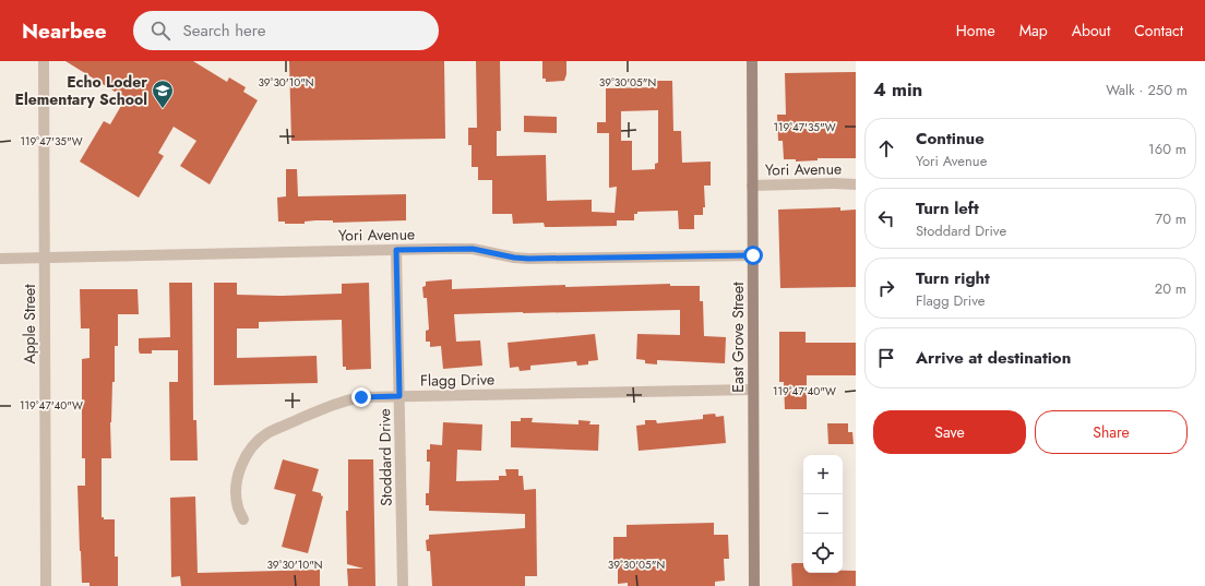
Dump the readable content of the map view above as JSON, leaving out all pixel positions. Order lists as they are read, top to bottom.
{
  "streets": {
    "street": [
      "Yori Avenue",
      "Apple Street",
      "East Grove Street",
      "Flagg Drive",
      "Stoddard Drive"
    ]
  },
  "crossings": [
    ["Yori Avenue", "Apple Street"],
    ["Yori Avenue", "East Grove Street"],
    ["Yori Avenue", "Stoddard Drive"],
    ["East Grove Street", "Flagg Drive"],
    ["Flagg Drive", "Stoddard Drive"]
  ],
  "places": {
    "school or university": ["Echo Loder Elementary School"]
  },
  "page": {
    "header": "Nearbee",
    "search": "Search here",
    "nav": [
      "Home",
      "Map",
      "About",
      "Contact"
    ],
    "heading": ["4 min", "Walk · 250 m"],
    "list": [
      ["Continue", "Yori Avenue", "160 m"],
      ["Turn left", "Stoddard Drive", "70 m"],
      ["Turn right", "Flagg Drive", "20 m"],
      "Arrive at destination"
    ],
    "buttons": ["Save", "Share"],
    "map_buttons": ["+", "−"]
  },
  "coordinates": [
    "39°30'10\"N",
    "39°30'05\"N",
    "119°47'35\"W",
    "119°47'40\"W"
  ]
}
